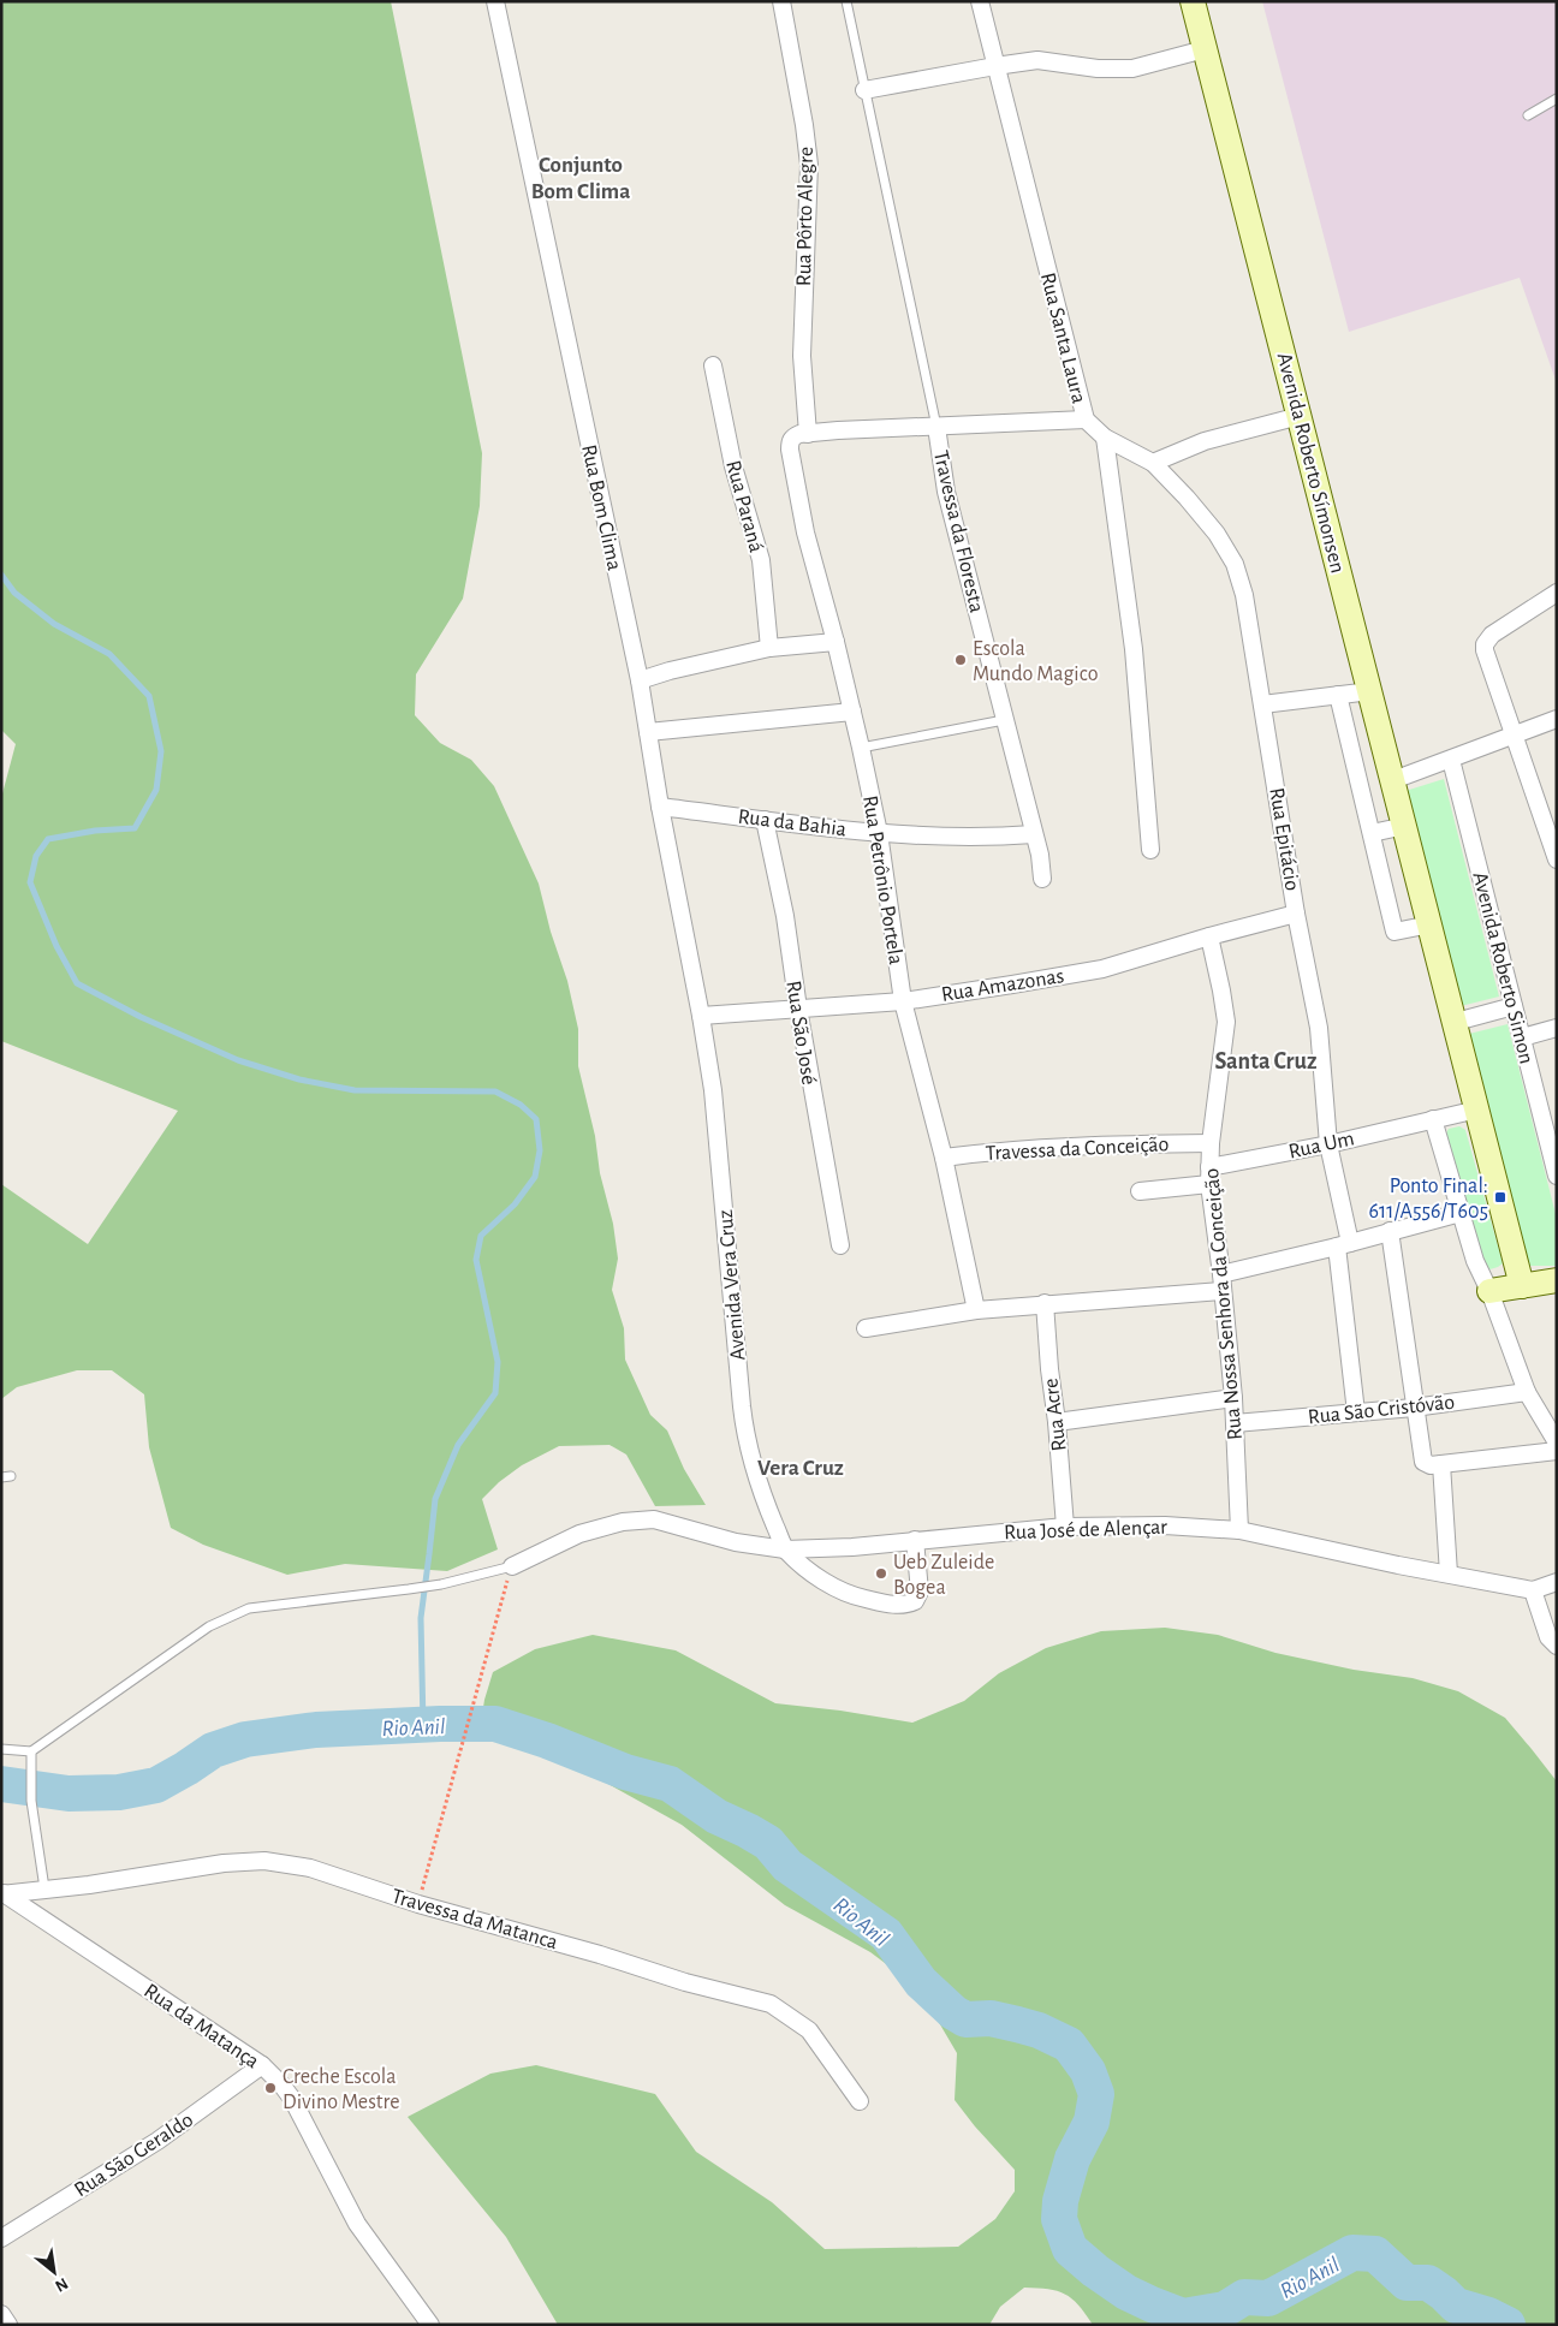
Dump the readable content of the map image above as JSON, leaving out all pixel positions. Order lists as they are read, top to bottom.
{
  "streets": {
    "street": [
      "Rua Pôrto Alegre",
      "Rua Santa Laura",
      "Avenida Roberto Símonsen",
      "Rua Paraná",
      "Rua Bom Clima",
      "Travessa da Floresta",
      "Rua da Bahia",
      "Rua Epitácio",
      "Rua Petrônio Portela",
      "Avenida Roberto Simon",
      "Rua Amazonas",
      "Rua São José",
      "Rua Um",
      "Travessa da Conceição",
      "Avenida Vera Cruz",
      "Rua Nossa Senhora da Conceição",
      "Rua São Cristóvão",
      "Rua Acre",
      "Rua José de Alençar",
      "Travessa da Matanca",
      "Rua da Matança",
      "Rua São Geraldo"
    ]
  },
  "crossings": [
    ["Rua Pôrto Alegre", "Travessa da Floresta"],
    ["Rua Pôrto Alegre", "Rua Petrônio Portela"],
    ["Rua Santa Laura", "Travessa da Floresta"],
    ["Rua Santa Laura", "Rua Epitácio"],
    ["Rua Bom Clima", "Rua da Bahia"],
    ["Rua Bom Clima", "Rua Amazonas"],
    ["Rua Bom Clima", "Avenida Vera Cruz"],
    ["Travessa da Floresta", "Rua da Bahia"],
    ["Travessa da Floresta", "Rua Petrônio Portela"],
    ["Rua da Bahia", "Rua Petrônio Portela"],
    ["Rua da Bahia", "Rua São José"],
    ["Rua Epitácio", "Rua Amazonas"],
    ["Rua Epitácio", "Rua Um"],
    ["Rua Epitácio", "Rua São Cristóvão"],
    ["Rua Petrônio Portela", "Rua Amazonas"],
    ["Rua Petrônio Portela", "Travessa da Conceição"],
    ["Rua Amazonas", "Rua São José"],
    ["Rua Amazonas", "Avenida Vera Cruz"],
    ["Rua Amazonas", "Rua Nossa Senhora da Conceição"],
    ["Rua Um", "Rua Nossa Senhora da Conceição"],
    ["Travessa da Conceição", "Rua Nossa Senhora da Conceição"],
    ["Avenida Vera Cruz", "Rua José de Alençar"],
    ["Rua Nossa Senhora da Conceição", "Rua São Cristóvão"],
    ["Rua Nossa Senhora da Conceição", "Rua José de Alençar"],
    ["Rua Acre", "Rua José de Alençar"],
    ["Travessa da Matanca", "Rua da Matança"],
    ["Rua da Matança", "Rua São Geraldo"]
  ],
  "districts": ["Conjunto Bom Clima", "Santa Cruz", "Vera Cruz"],
  "water": ["Rio Anil"],
  "places": {
    "other": ["Escola Mundo Magico", "Ueb Zuleide Bogea", "Creche Escola Divino Mestre"],
    "transit": ["Ponto Final: 611/A556/T605"]
  },
  "north": "bottom right"
}
